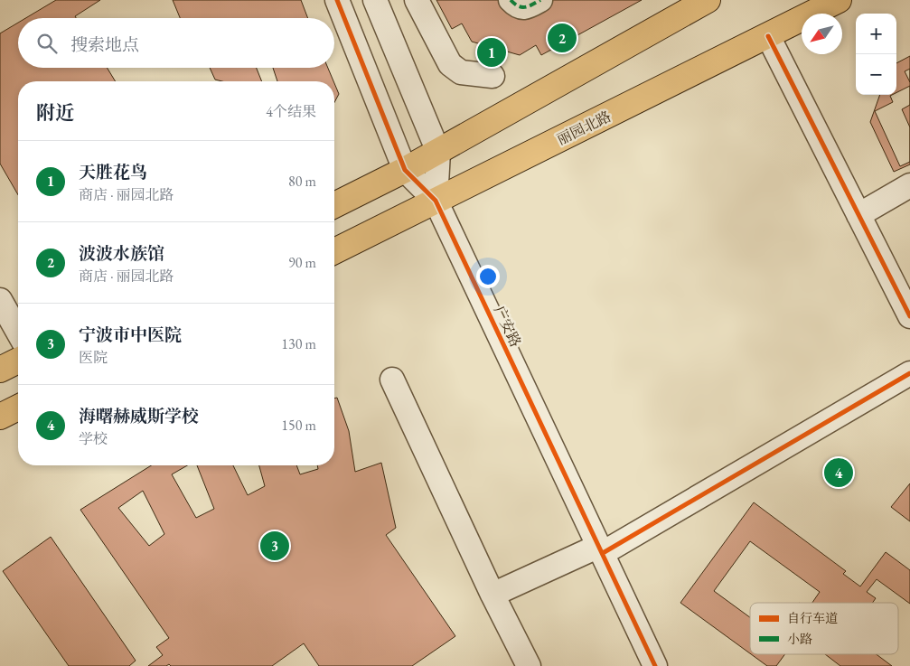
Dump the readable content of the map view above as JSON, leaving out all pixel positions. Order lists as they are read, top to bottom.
{
  "streets": {
    "main road": ["丽园北路"],
    "street": ["广安路"]
  },
  "crossings": [
    ["丽园北路", "广安路"]
  ],
  "legend": ["自行车道", "小路"],
  "north": "bottom left",
  "page": {
    "map_buttons": ["+", "−"],
    "search": "搜索地点",
    "pins": [
      "2",
      "1",
      "4",
      "3"
    ],
    "heading": ["附近", "4个结果"],
    "list": [
      {
        "mark": "1",
        "name": "天胜花鸟",
        "note": "商店 · 丽园北路",
        "value": "80 m"
      },
      {
        "mark": "2",
        "name": "波波水族馆",
        "note": "商店 · 丽园北路",
        "value": "90 m"
      },
      {
        "mark": "3",
        "name": "宁波市中医院",
        "note": "医院",
        "value": "130 m"
      },
      {
        "mark": "4",
        "name": "海曙赫威斯学校",
        "note": "学校",
        "value": "150 m"
      }
    ]
  }
}
